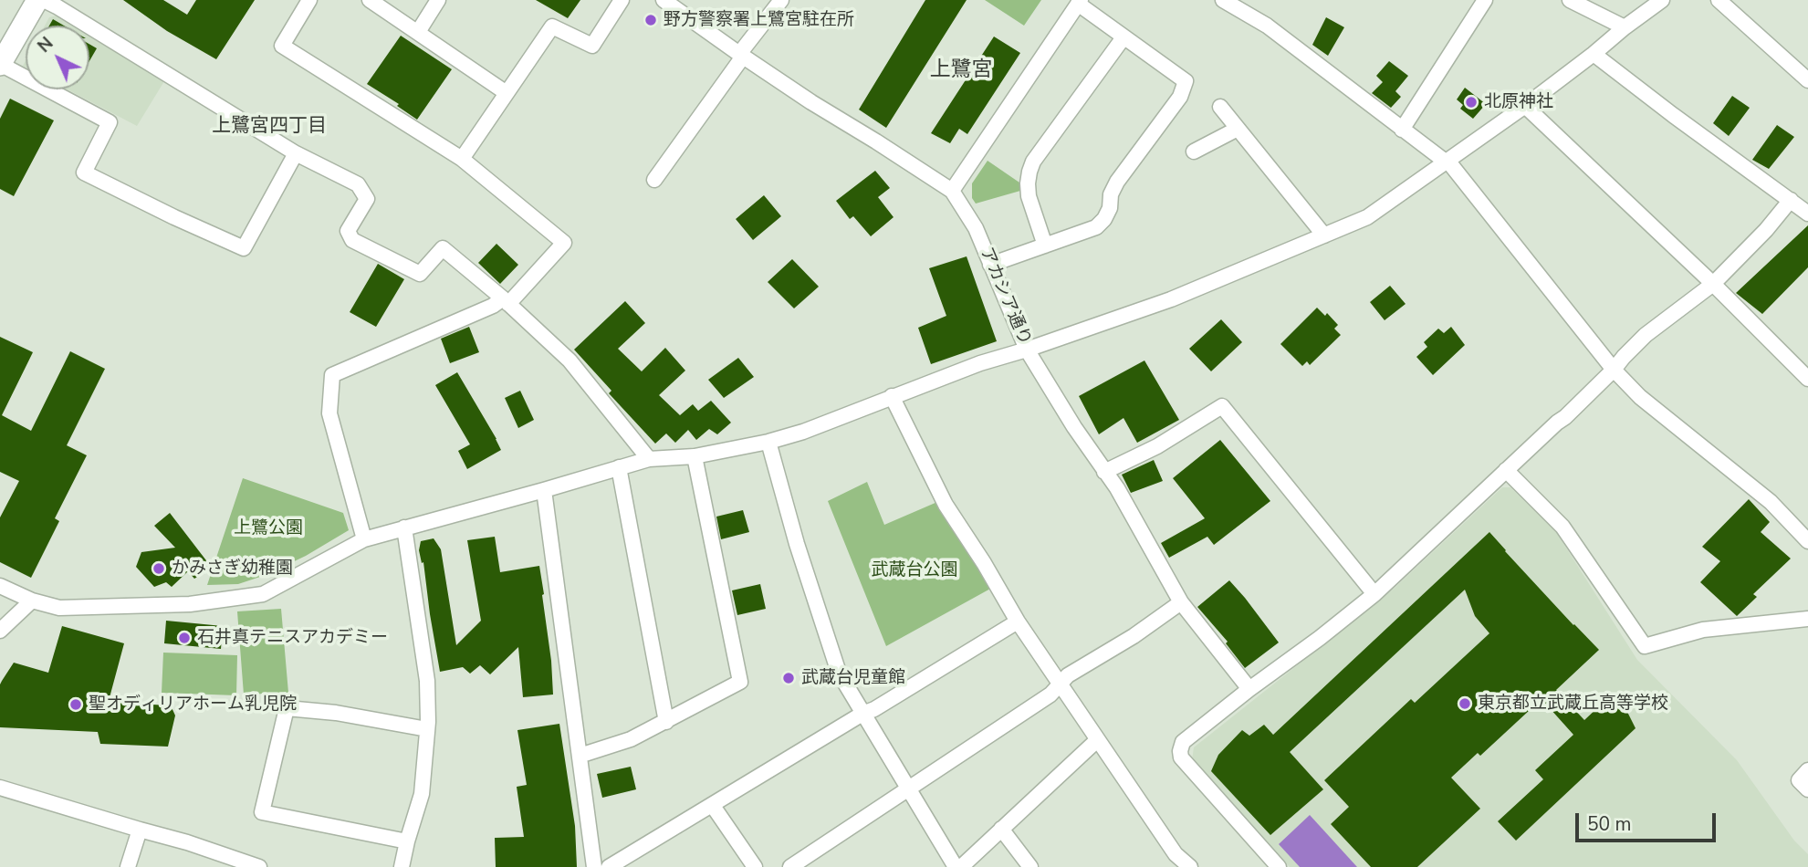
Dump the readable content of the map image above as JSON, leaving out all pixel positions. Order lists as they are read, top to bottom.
{
  "streets": {
    "street": ["アカシア通り"]
  },
  "districts": ["上鷺宮", "上鷺宮四丁目"],
  "parks": ["上鷺公園", "武蔵台公園"],
  "places": [
    "野方警察署上鷺宮駐在所",
    "北原神社",
    "かみさぎ幼稚園",
    "石井真テニスアカデミー",
    "武蔵台児童館",
    "東京都立武蔵丘高等学校",
    "聖オディリアホーム乳児院"
  ],
  "scale_bar": "50 m",
  "north": "top left"
}
